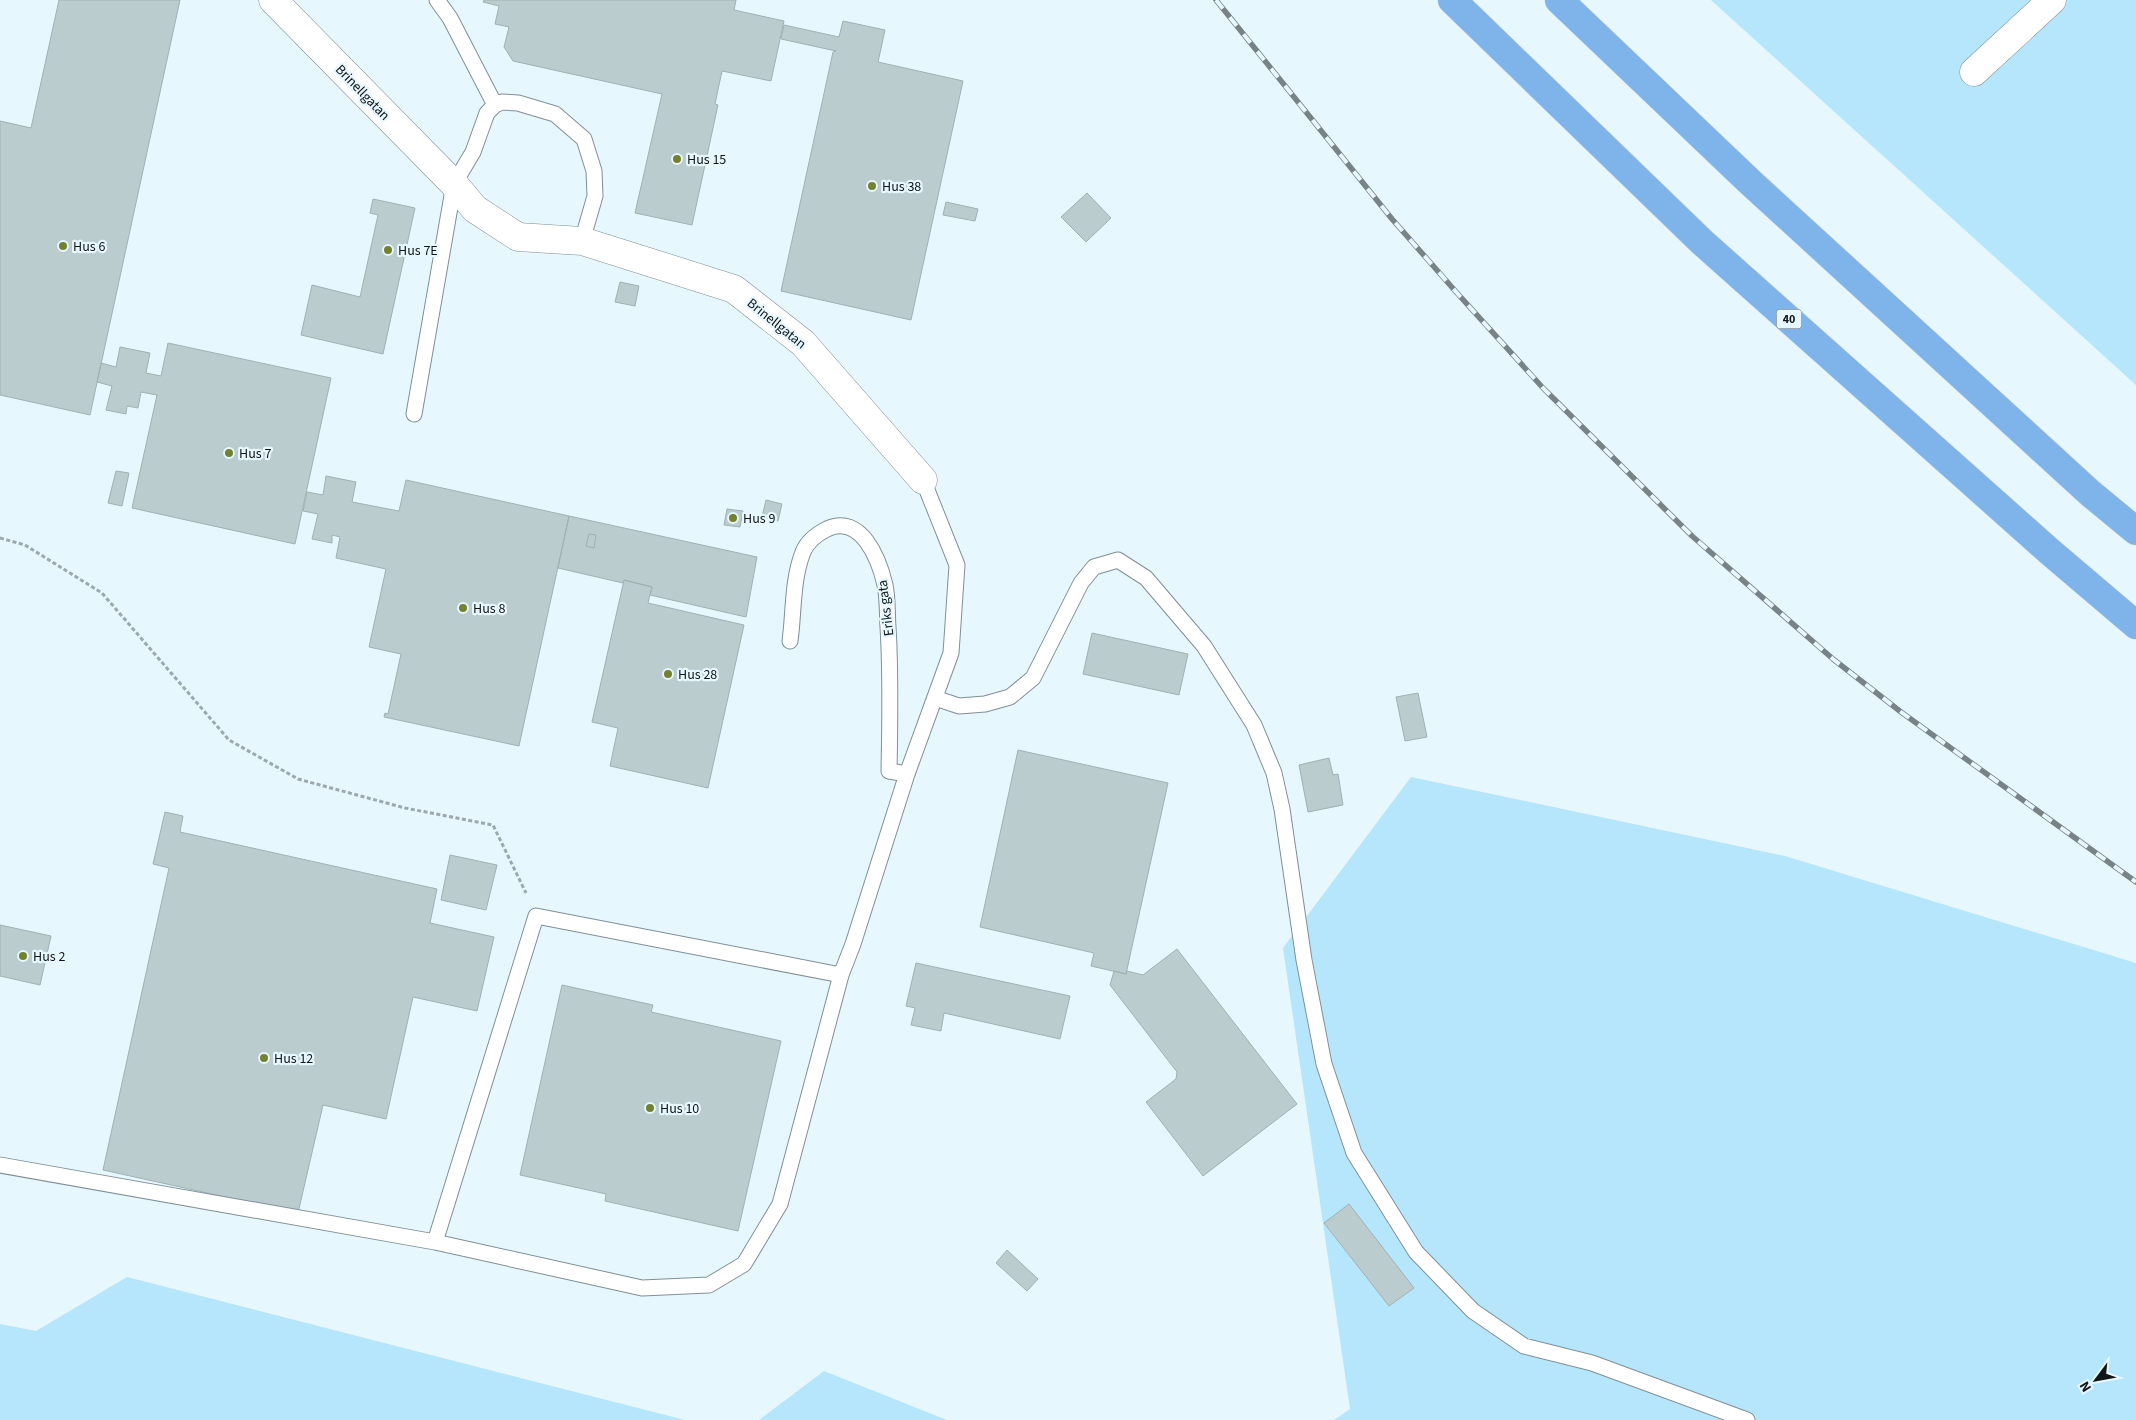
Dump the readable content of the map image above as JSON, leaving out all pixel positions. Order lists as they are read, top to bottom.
{
  "streets": {
    "highway": ["40"],
    "street": ["Brinellgatan"],
    "lane": ["Eriks gata"]
  },
  "places": [
    "Hus 15",
    "Hus 38",
    "Hus 6",
    "Hus 7E",
    "Hus 7",
    "Hus 9",
    "Hus 8",
    "Hus 28",
    "Hus 2",
    "Hus 12",
    "Hus 10"
  ],
  "north": "bottom left"
}
